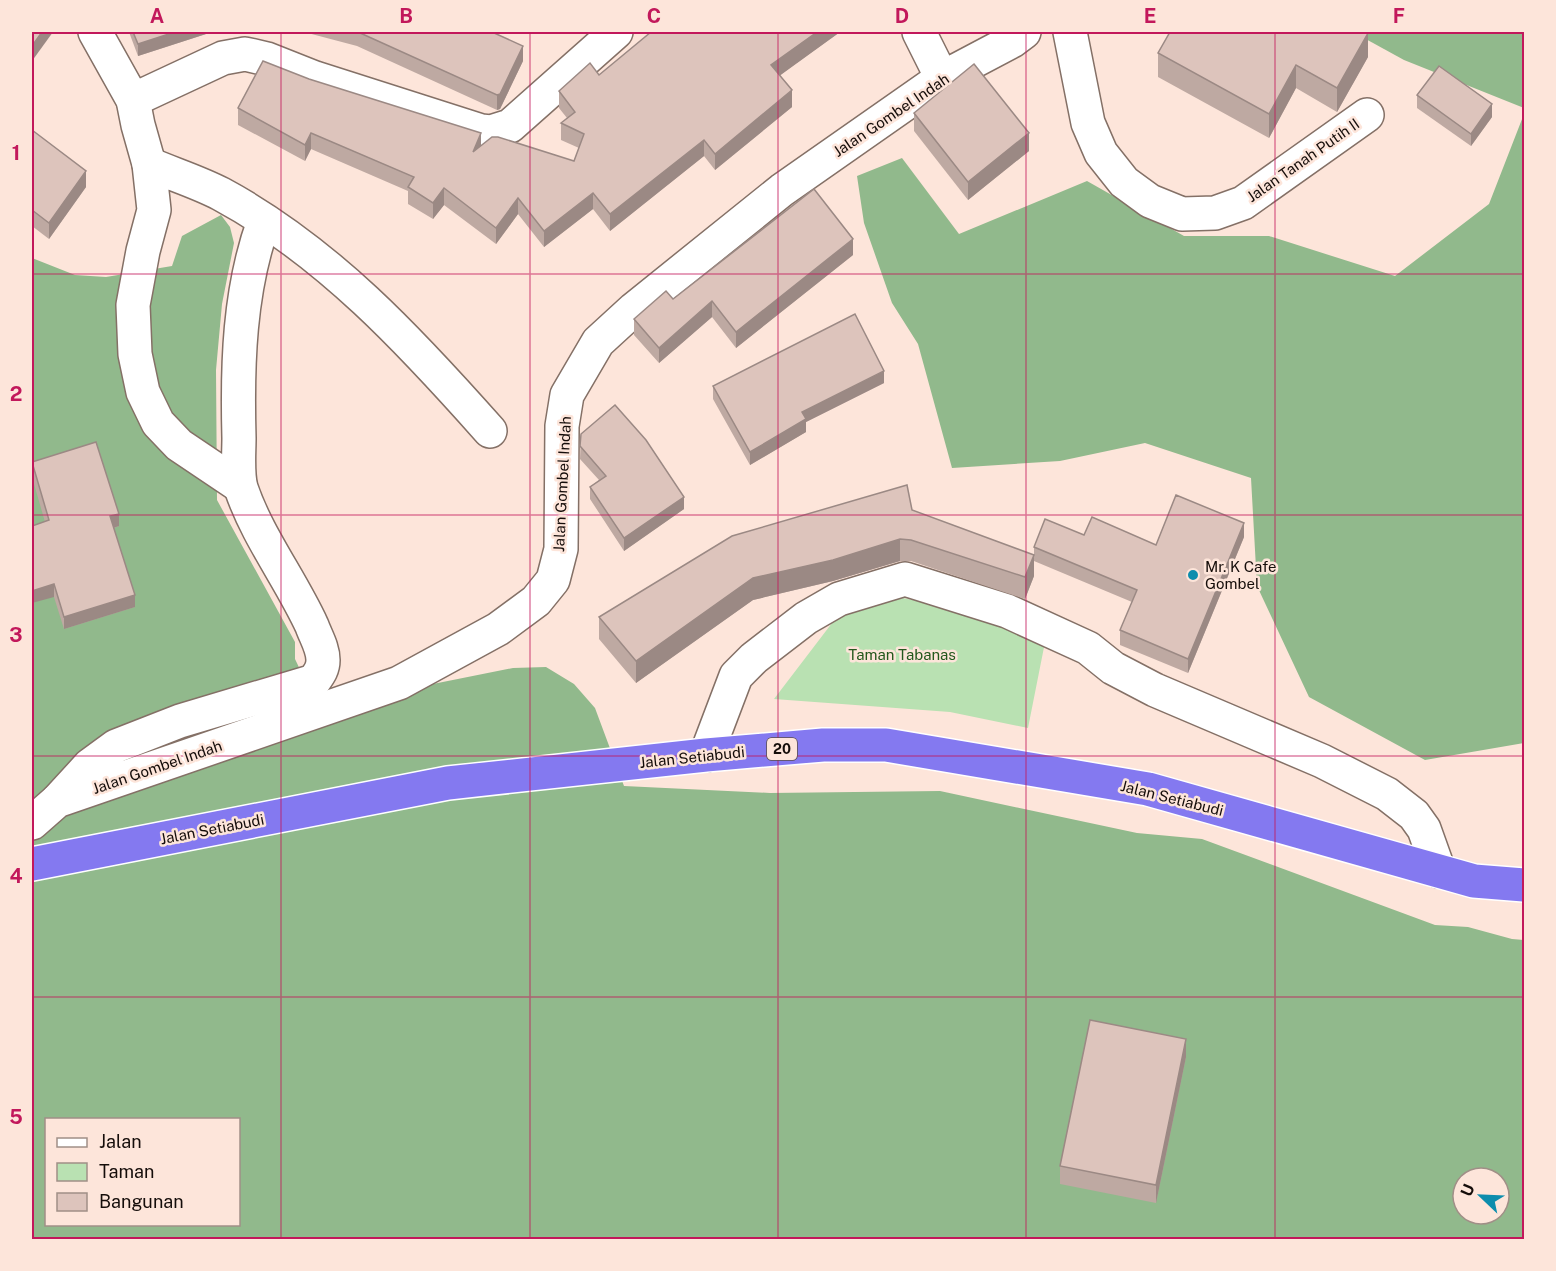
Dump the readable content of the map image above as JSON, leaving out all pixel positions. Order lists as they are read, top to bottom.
{
  "streets": {
    "highway": ["20", "Jalan Setiabudi"],
    "street": ["Jalan Gombel Indah", "Jalan Tanah Putih II"]
  },
  "parks": ["Taman Tabanas"],
  "places": ["Mr. K Cafe Gombel"],
  "legend": ["Jalan", "Taman", "Bangunan"],
  "north": "top left",
  "grid": {
    "columns": [
      "A",
      "B",
      "C",
      "D",
      "E",
      "F"
    ],
    "rows": [
      "1",
      "2",
      "3",
      "4",
      "5"
    ]
  }
}
